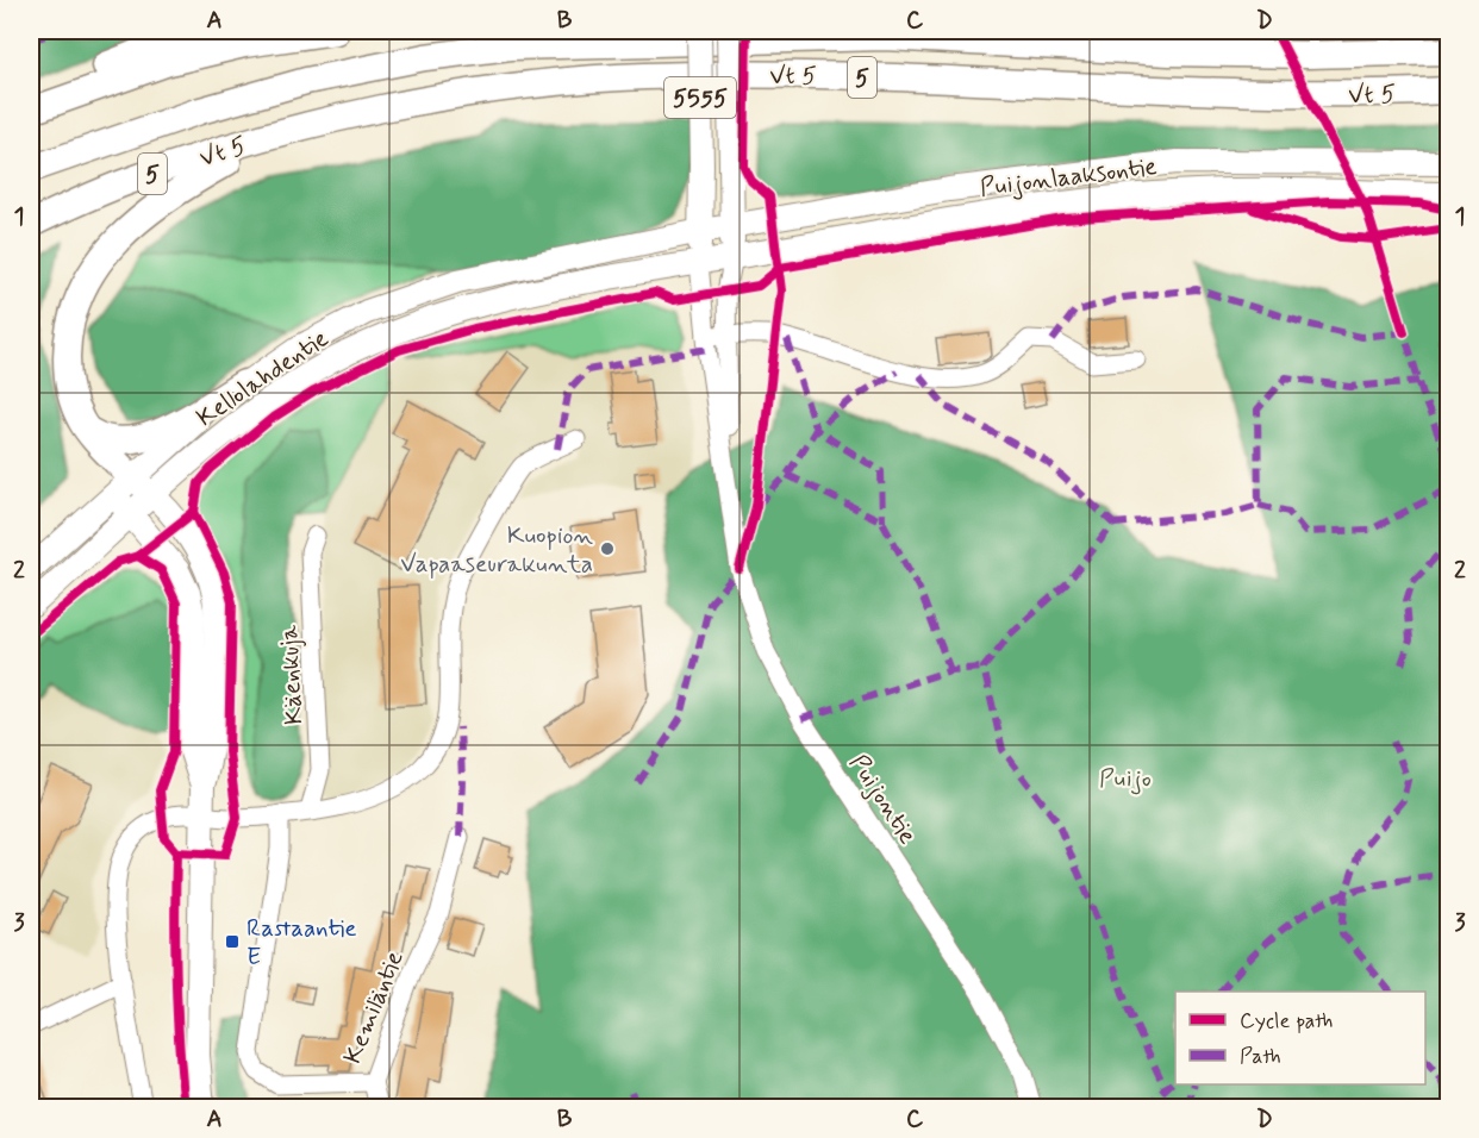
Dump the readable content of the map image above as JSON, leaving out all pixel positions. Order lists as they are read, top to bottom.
{
  "streets": {
    "highway": ["Vt 5", "5"],
    "main road": ["5555", "Puijonlaaksontie", "Kellolahdentie"],
    "street": ["Käenkuja", "Puijontie", "Kemiläntie"]
  },
  "crossings": [
    ["5555", "Puijonlaaksontie"],
    ["5555", "Kellolahdentie"],
    ["5555", "Puijontie"],
    ["Puijonlaaksontie", "Kellolahdentie"],
    ["Puijonlaaksontie", "Puijontie"],
    ["Kellolahdentie", "Puijontie"]
  ],
  "parks": ["Puijo"],
  "places": {
    "other": ["Kuopion Vapaaseurakunta"],
    "transit": ["Rastaantie E"]
  },
  "legend": ["Cycle path", "Path"],
  "grid": {
    "columns": [
      "A",
      "B",
      "C",
      "D"
    ],
    "rows": ["1", "2", "3"]
  }
}
